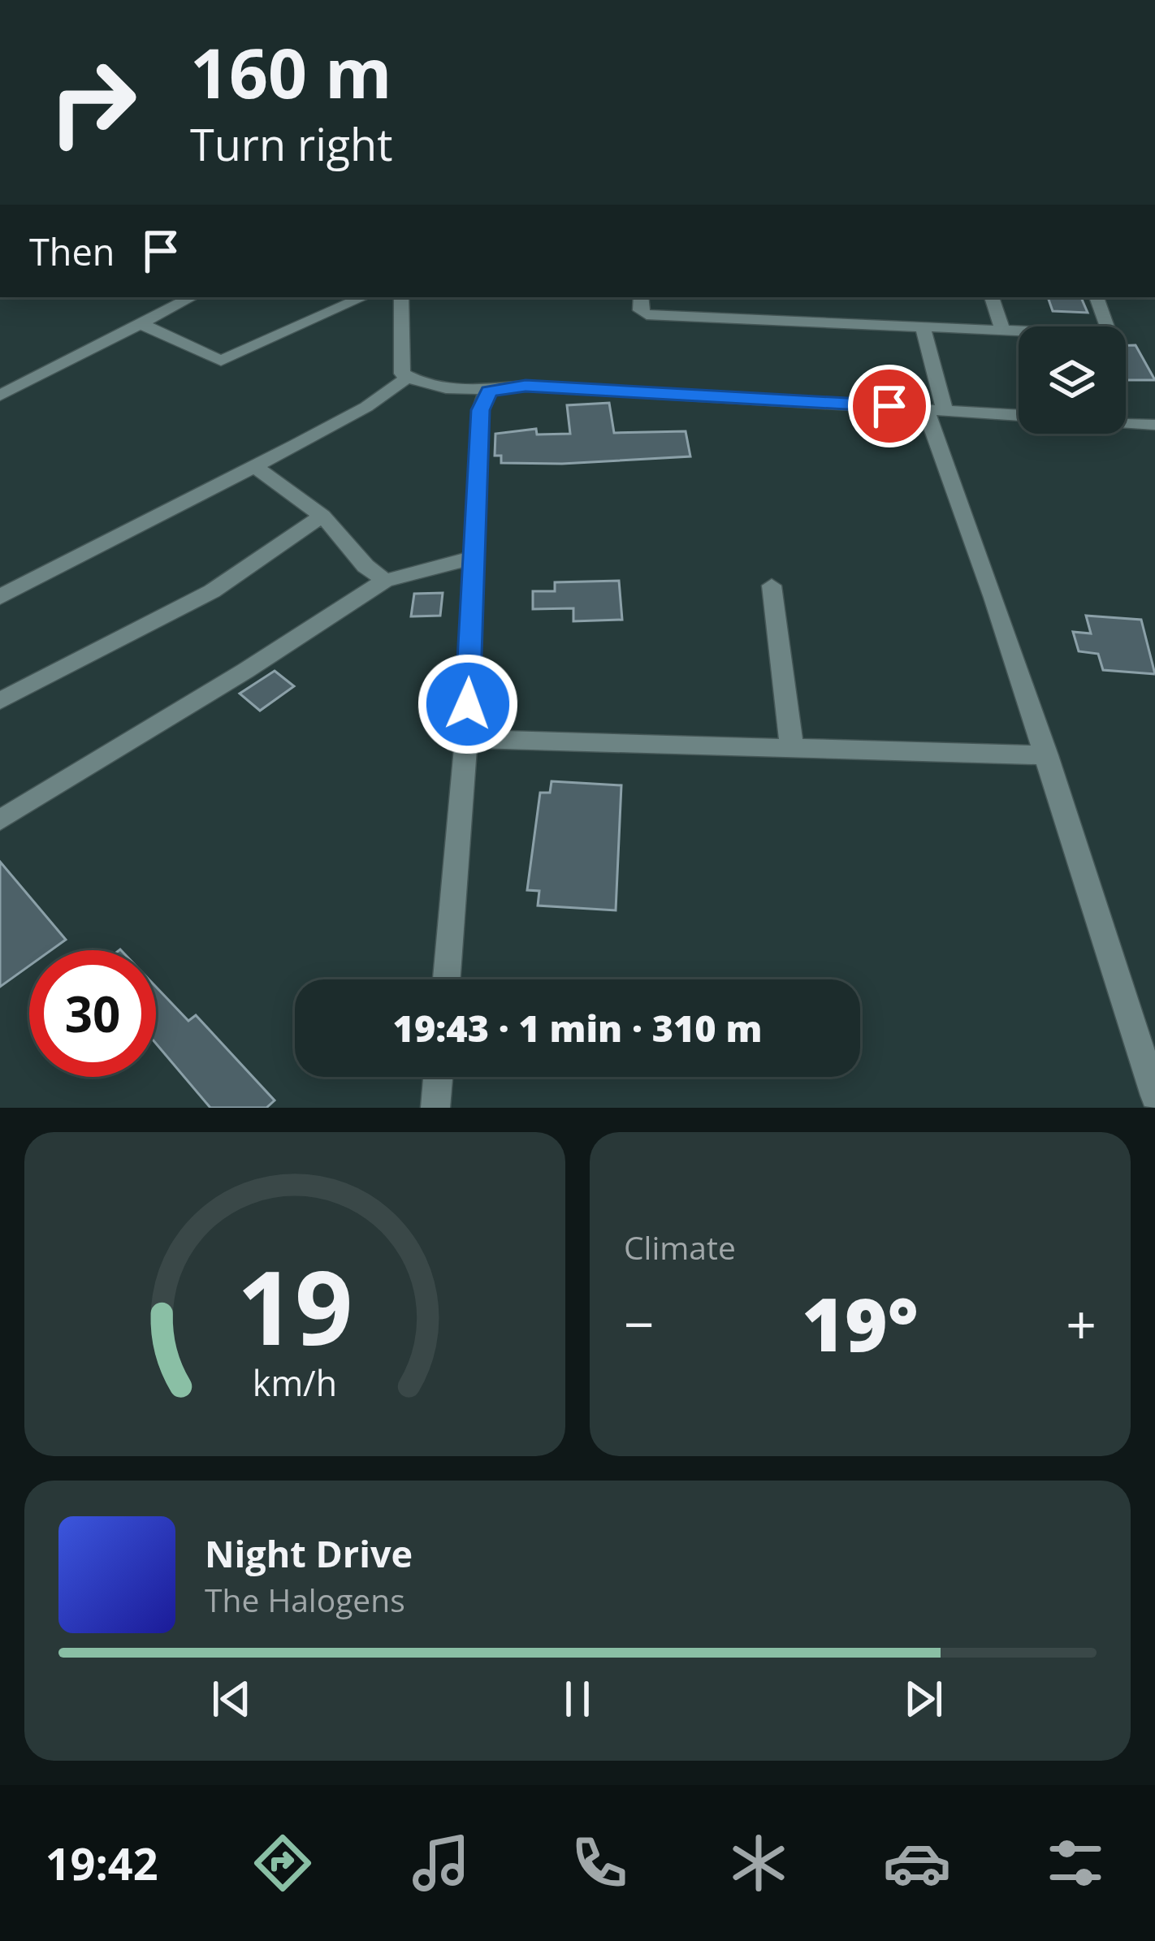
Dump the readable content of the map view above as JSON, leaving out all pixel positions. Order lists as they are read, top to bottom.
{
  "page": {
    "turn": ["160 m", "Turn right"],
    "then": "Then",
    "limit": "30",
    "trip": "19:43 · 1 min · 310 m",
    "tile": "Climate",
    "heat": ["−", "19°", "+"],
    "song": ["Night Drive", "The Halogens"],
    "tabs": "19:42",
    "gauge": ["19", "km/h"]
  }
}
